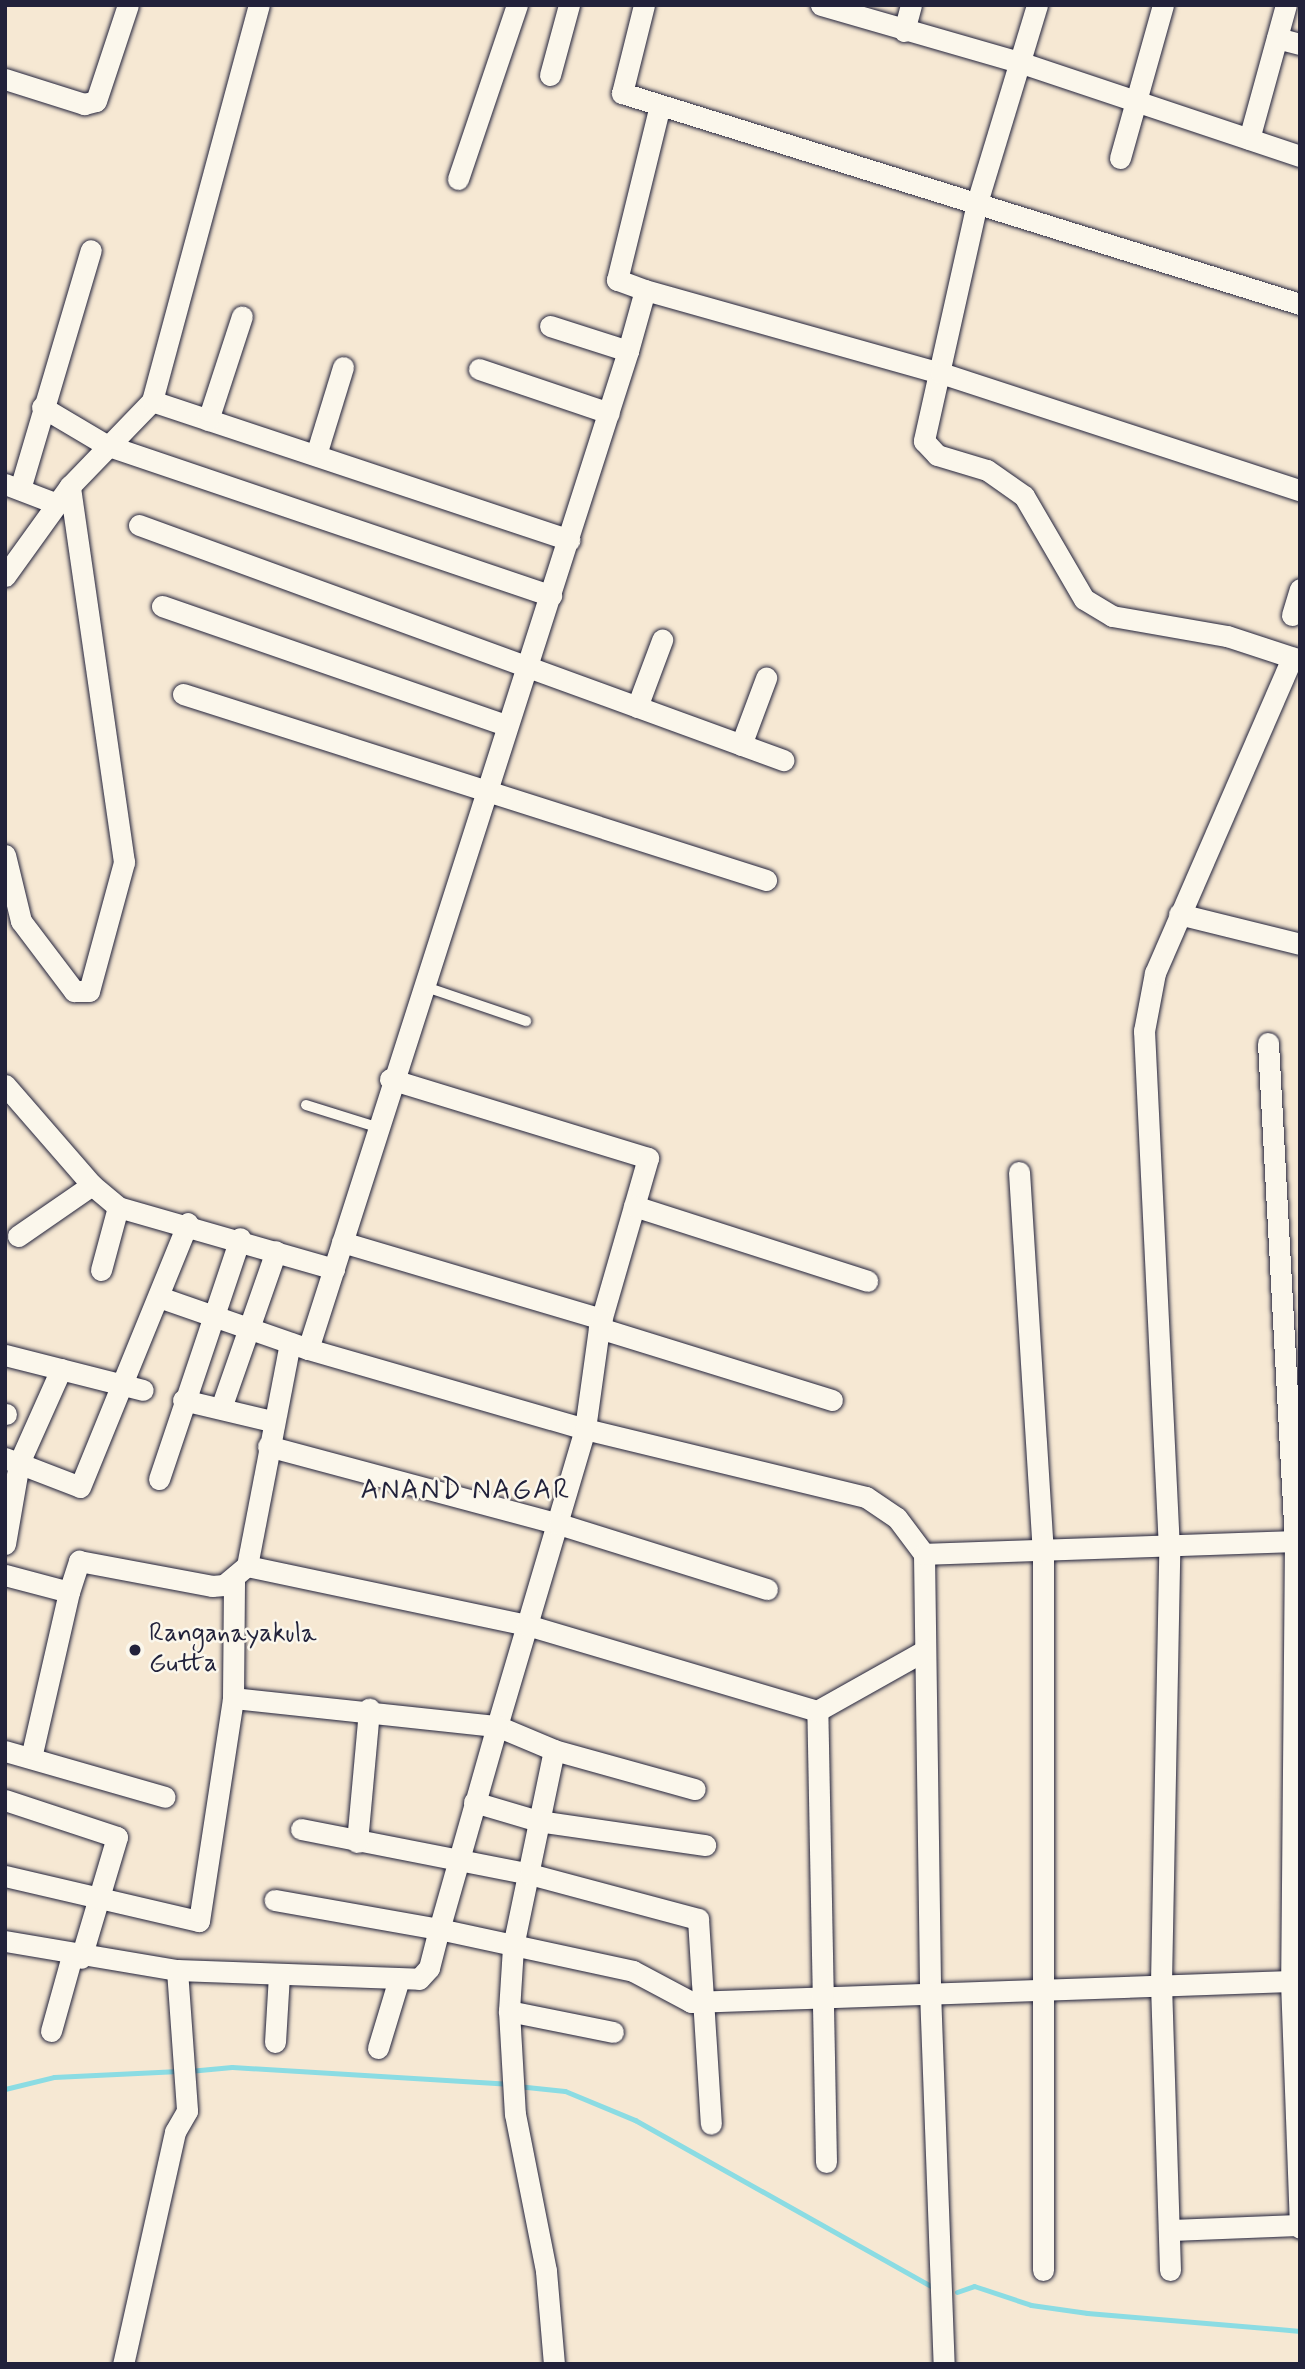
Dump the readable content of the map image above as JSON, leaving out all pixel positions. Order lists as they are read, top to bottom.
{
  "districts": ["ANAND NAGAR"],
  "places": ["Ranganayakula Gutta"]
}
